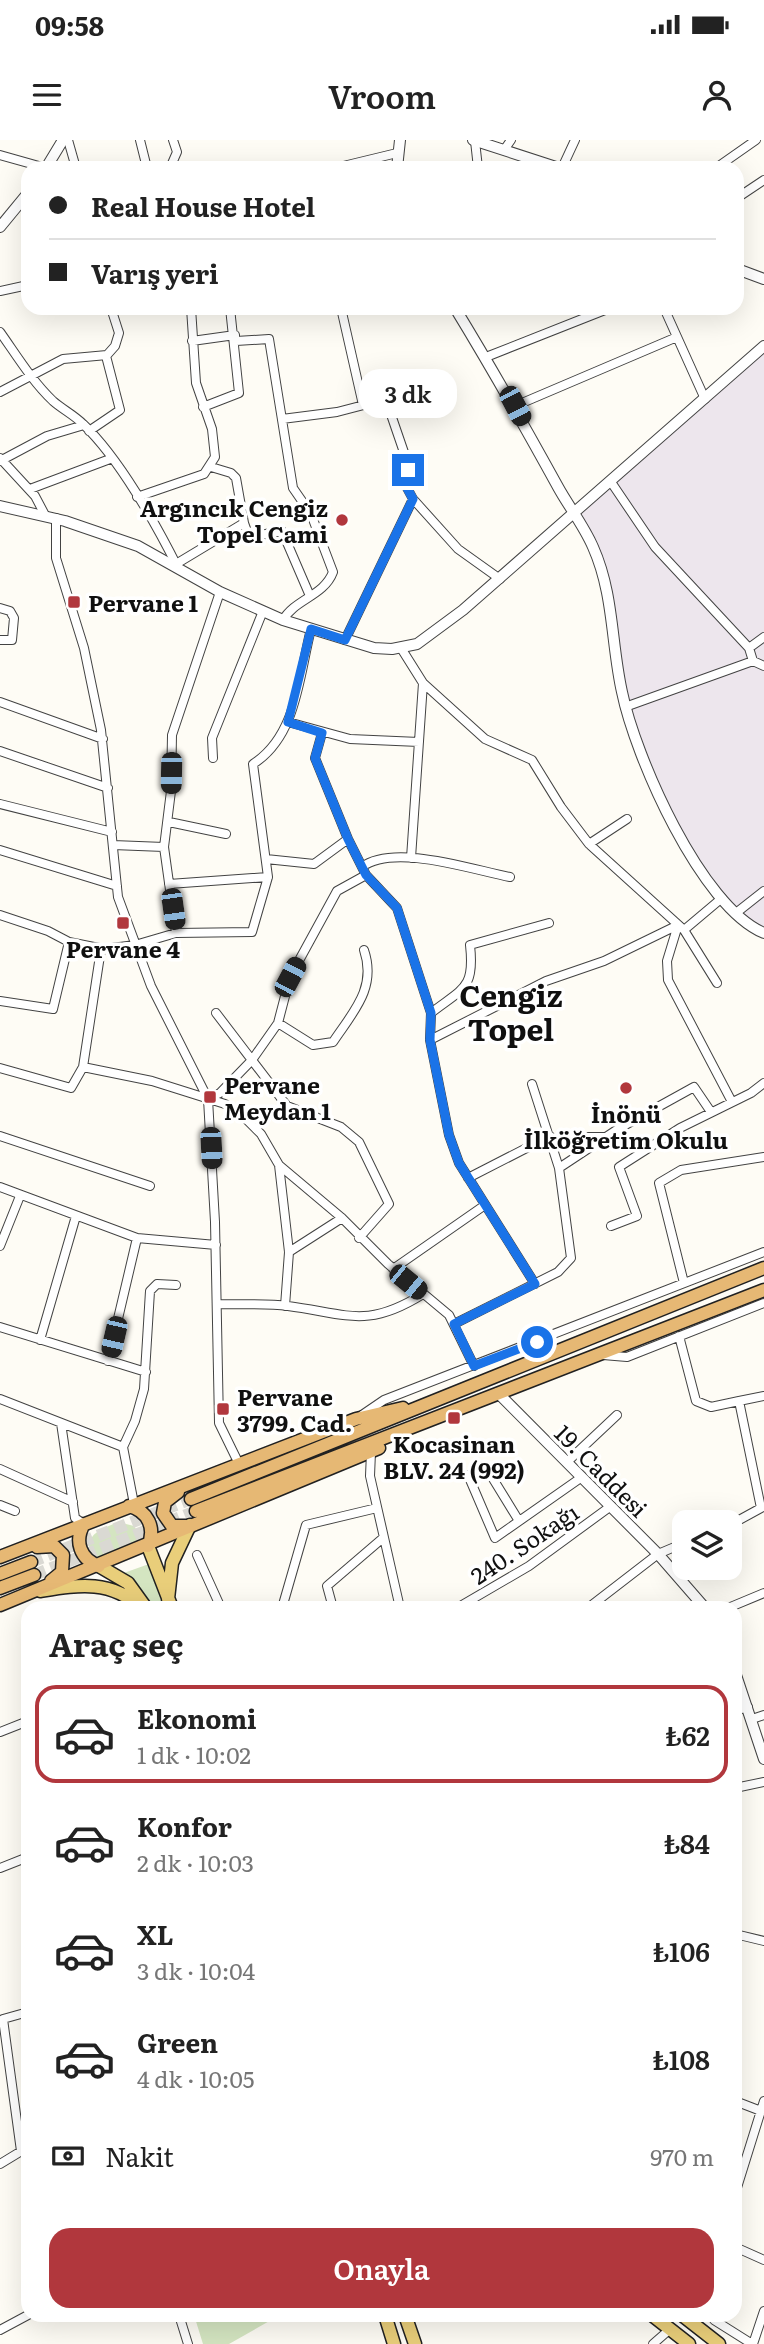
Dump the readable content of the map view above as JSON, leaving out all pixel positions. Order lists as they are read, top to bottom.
{
  "streets": {
    "street": ["19. Caddesi", "240. Sokağı"]
  },
  "crossings": [
    ["19. Caddesi", "240. Sokağı"]
  ],
  "districts": ["Cengiz Topel"],
  "places": {
    "other": ["Argıncık Cengiz Topel Cami", "İnönü İlköğretim Okulu"],
    "transit": [
      "Pervane 1",
      "Pervane 4",
      "Pervane Meydan 1",
      "Pervane 3799. Cad.",
      "Kocasinan BLV. 24 (992)"
    ]
  },
  "page": {
    "status": "09:58",
    "header": "Vroom",
    "banner": ["Real House Hotel", "Varış yeri"],
    "bubble": "3 dk",
    "heading": "Araç seç",
    "list": [
      {
        "name": "Ekonomi",
        "note": "1 dk · 10:02",
        "value": "₺62"
      },
      {
        "name": "Konfor",
        "note": "2 dk · 10:03",
        "value": "₺84"
      },
      {
        "name": "XL",
        "note": "3 dk · 10:04",
        "value": "₺106"
      },
      {
        "name": "Green",
        "note": "4 dk · 10:05",
        "value": "₺108"
      }
    ],
    "pay": ["Nakit", "970 m"],
    "buttons": "Onayla"
  }
}
